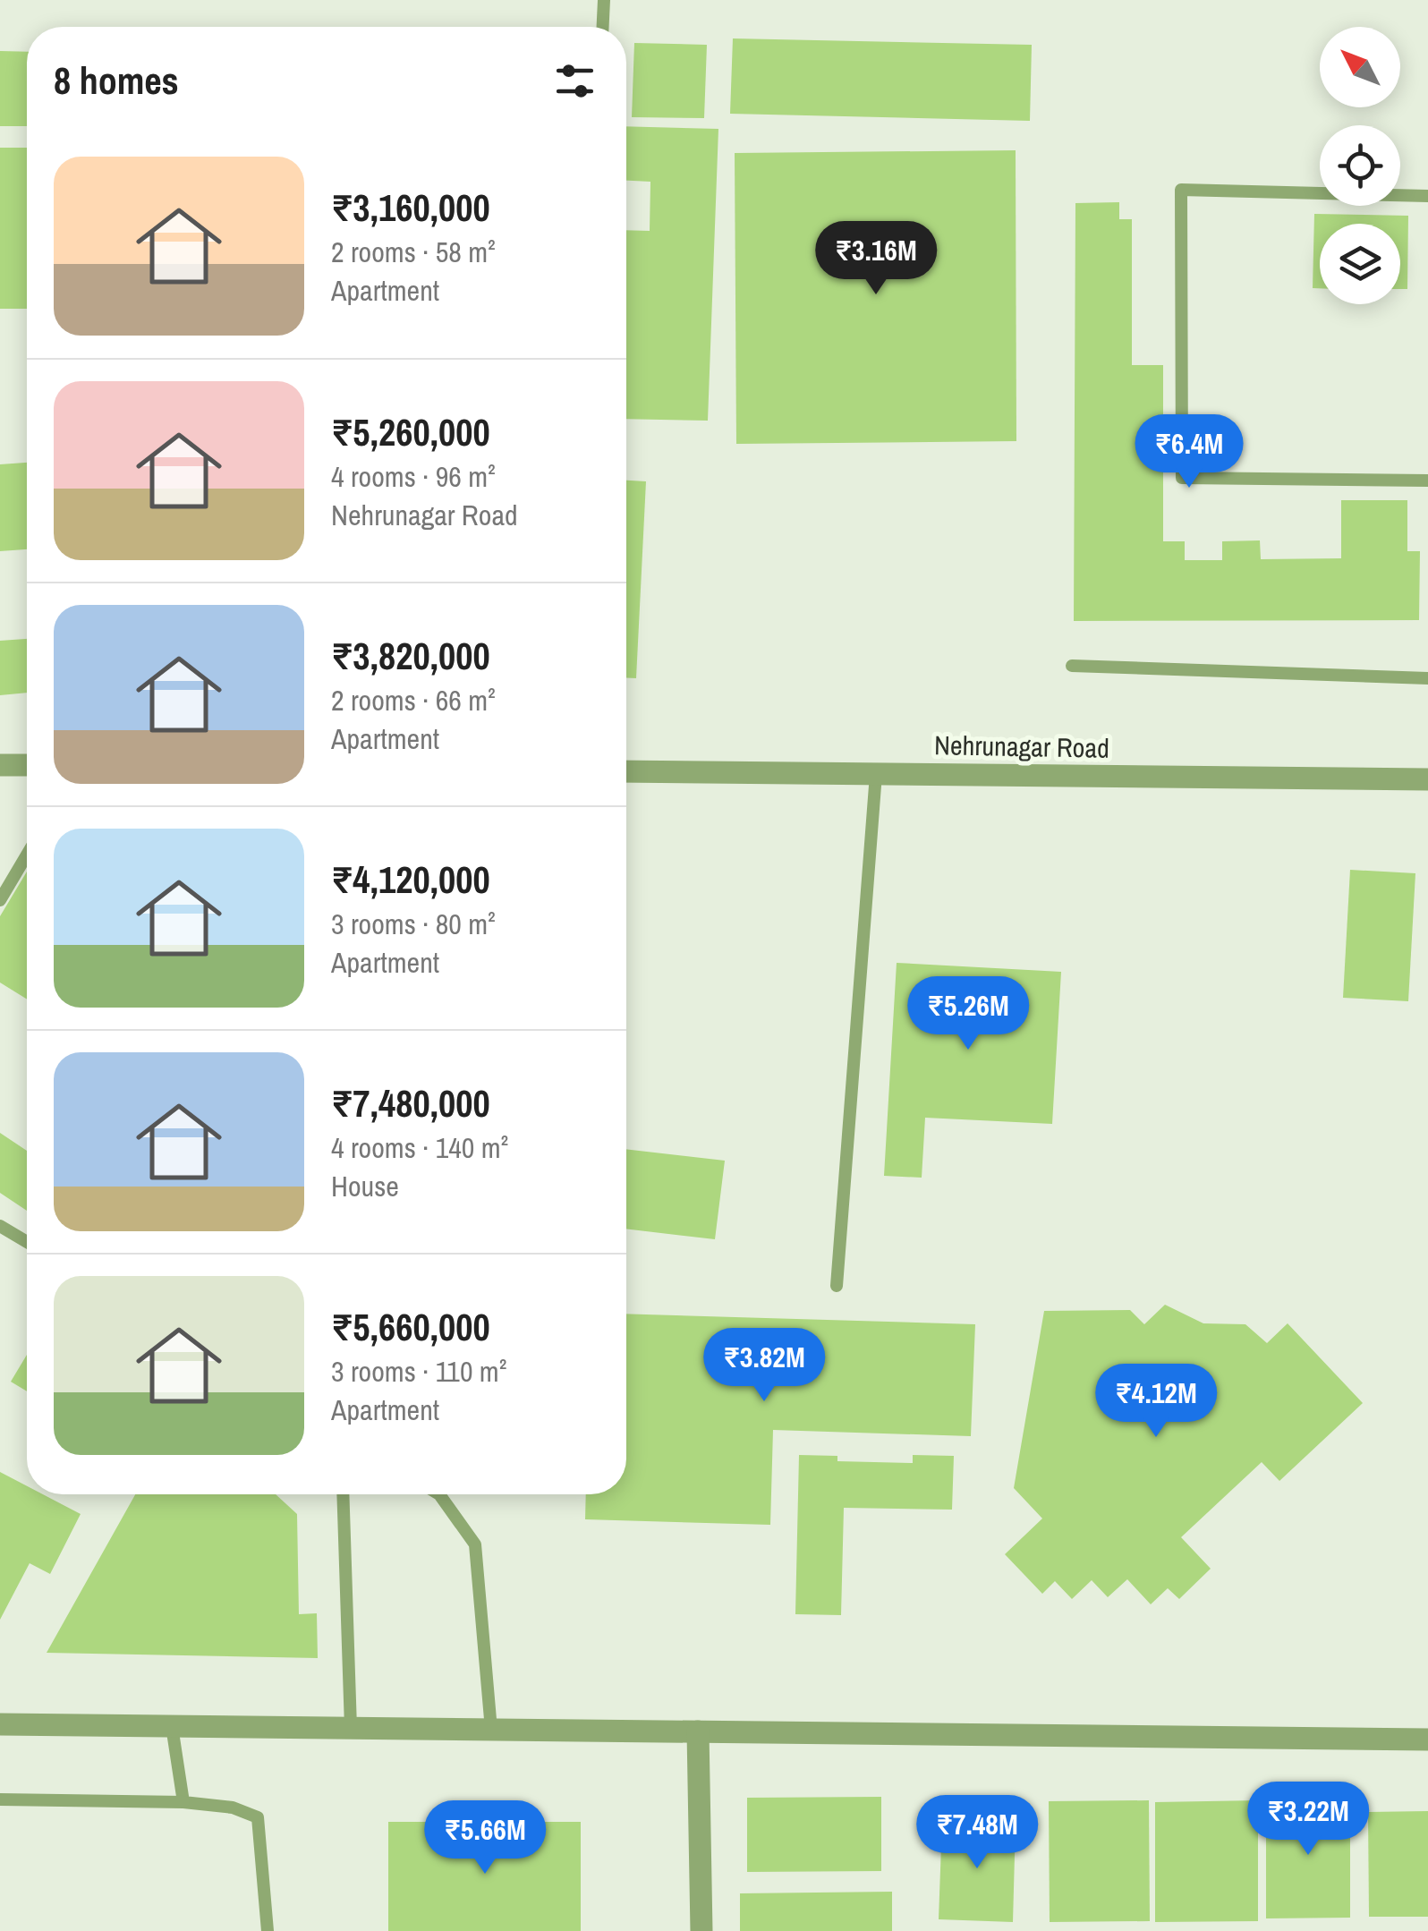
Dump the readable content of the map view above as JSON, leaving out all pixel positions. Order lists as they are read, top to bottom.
{
  "streets": {
    "street": ["Nehrunagar Road"]
  },
  "north": "top left",
  "page": {
    "heading": "8 homes",
    "list": [
      {
        "name": "₹3,160,000",
        "note": "2 rooms · 58 m² · Apartment"
      },
      {
        "name": "₹5,260,000",
        "note": "4 rooms · 96 m² · Nehrunagar Road"
      },
      {
        "name": "₹3,820,000",
        "note": "2 rooms · 66 m² · Apartment"
      },
      {
        "name": "₹4,120,000",
        "note": "3 rooms · 80 m² · Apartment"
      },
      {
        "name": "₹7,480,000",
        "note": "4 rooms · 140 m² · House"
      },
      {
        "name": "₹5,660,000",
        "note": "3 rooms · 110 m² · Apartment"
      }
    ],
    "price": [
      "₹3.16M",
      "₹6.4M",
      "₹5.26M",
      "₹3.82M",
      "₹4.12M",
      "₹3.22M",
      "₹7.48M",
      "₹5.66M"
    ]
  }
}
